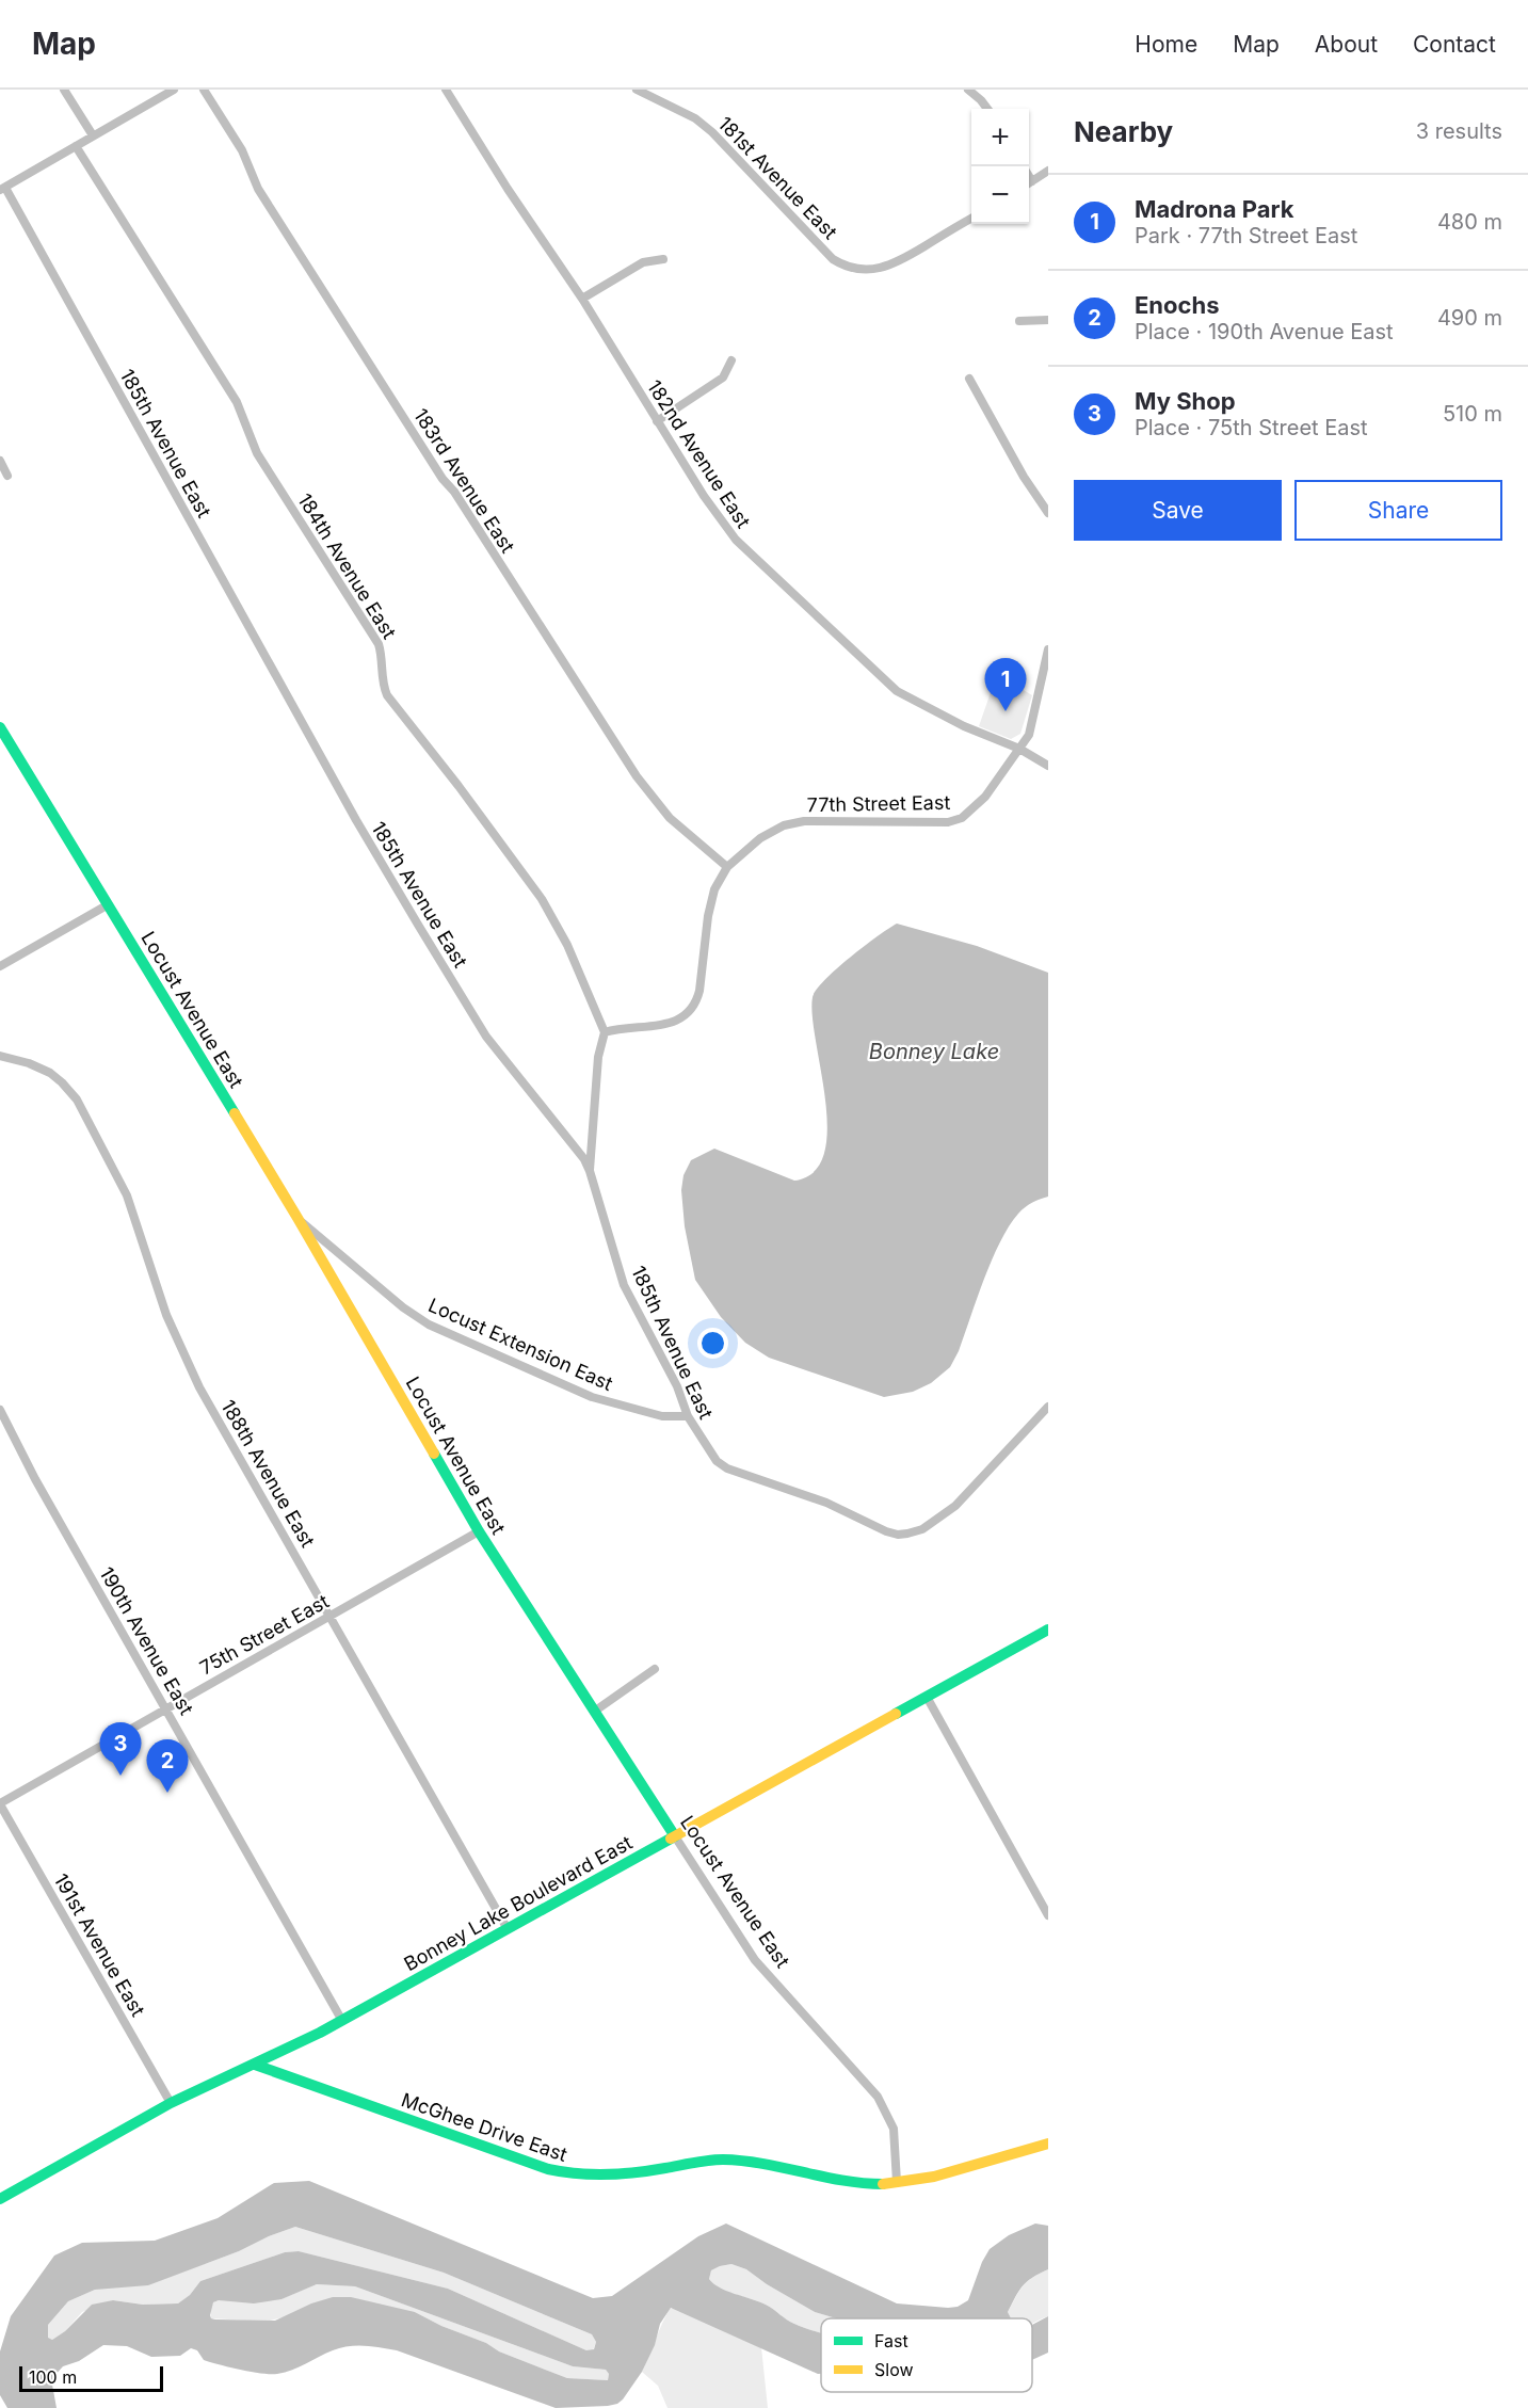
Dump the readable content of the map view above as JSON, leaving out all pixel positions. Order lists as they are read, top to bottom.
{
  "streets": {
    "street": [
      "181st Avenue East",
      "185th Avenue East",
      "182nd Avenue East",
      "183rd Avenue East",
      "184th Avenue East",
      "77th Street East",
      "Locust Avenue East",
      "Locust Extension East",
      "188th Avenue East",
      "75th Street East",
      "190th Avenue East",
      "Bonney Lake Boulevard East",
      "191st Avenue East",
      "McGhee Drive East"
    ]
  },
  "crossings": [
    ["185th Avenue East", "Locust Extension East"],
    ["182nd Avenue East", "77th Street East"],
    ["183rd Avenue East", "77th Street East"],
    ["184th Avenue East", "77th Street East"],
    ["Locust Avenue East", "Locust Extension East"],
    ["Locust Avenue East", "75th Street East"],
    ["Locust Avenue East", "Bonney Lake Boulevard East"],
    ["Locust Avenue East", "McGhee Drive East"],
    ["188th Avenue East", "75th Street East"],
    ["188th Avenue East", "Bonney Lake Boulevard East"],
    ["75th Street East", "190th Avenue East"],
    ["75th Street East", "191st Avenue East"],
    ["190th Avenue East", "Bonney Lake Boulevard East"],
    ["Bonney Lake Boulevard East", "191st Avenue East"],
    ["Bonney Lake Boulevard East", "McGhee Drive East"]
  ],
  "water": ["Bonney Lake"],
  "legend": ["Fast", "Slow"],
  "scale_bar": "100 m",
  "page": {
    "header": "Map",
    "nav": [
      "Home",
      "Map",
      "About",
      "Contact"
    ],
    "heading": ["Nearby", "3 results"],
    "map_buttons": ["+", "−"],
    "list": [
      {
        "mark": "1",
        "name": "Madrona Park",
        "note": "Park · 77th Street East",
        "value": "480 m"
      },
      {
        "mark": "2",
        "name": "Enochs",
        "note": "Place · 190th Avenue East",
        "value": "490 m"
      },
      {
        "mark": "3",
        "name": "My Shop",
        "note": "Place · 75th Street East",
        "value": "510 m"
      }
    ],
    "buttons": ["Save", "Share"],
    "pins": ["1", "3", "2"],
    "scale": "100 m"
  }
}
